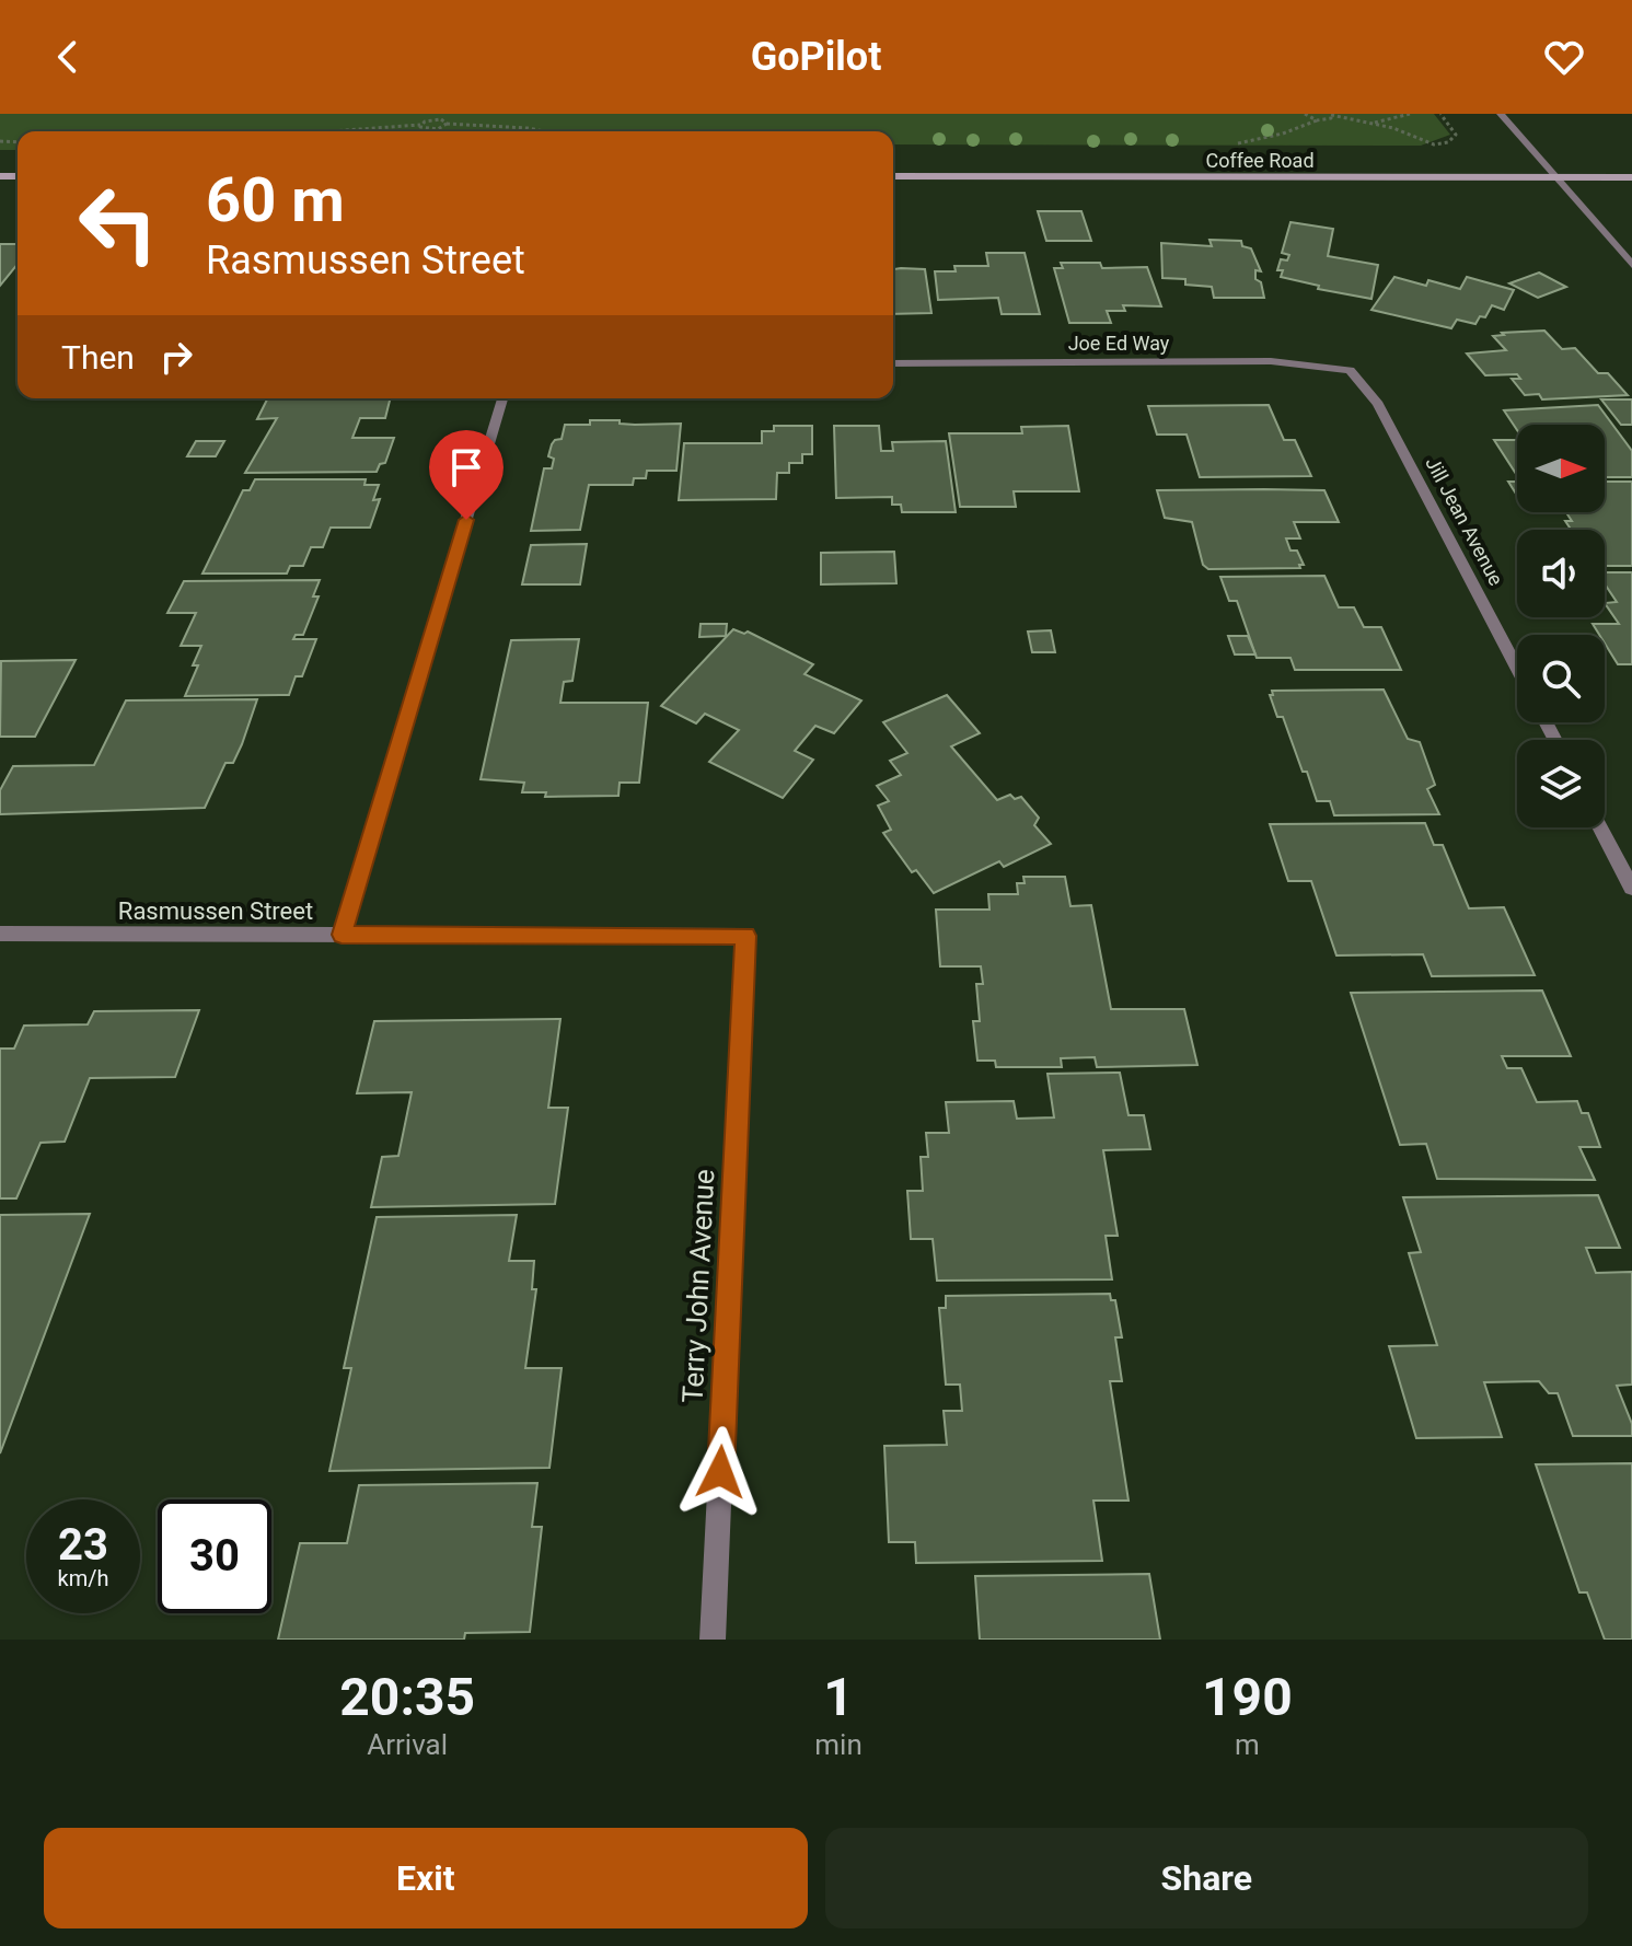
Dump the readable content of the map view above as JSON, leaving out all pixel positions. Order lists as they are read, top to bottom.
{
  "streets": {
    "main road": ["Coffee Road"],
    "street": [
      "Joe Ed Way",
      "Jill Jean Avenue",
      "Rasmussen Street",
      "Terry John Avenue"
    ]
  },
  "crossings": [
    ["Joe Ed Way", "Jill Jean Avenue"],
    ["Rasmussen Street", "Terry John Avenue"]
  ],
  "north": "right",
  "page": {
    "header": "GoPilot",
    "turn": ["60 m", "Rasmussen Street"],
    "then": "Then",
    "speed": "23 km/h",
    "limit": "30",
    "eta": [
      "20:35",
      "Arrival",
      "1",
      "min",
      "190",
      "m"
    ],
    "buttons": ["Exit", "Share"]
  }
}
